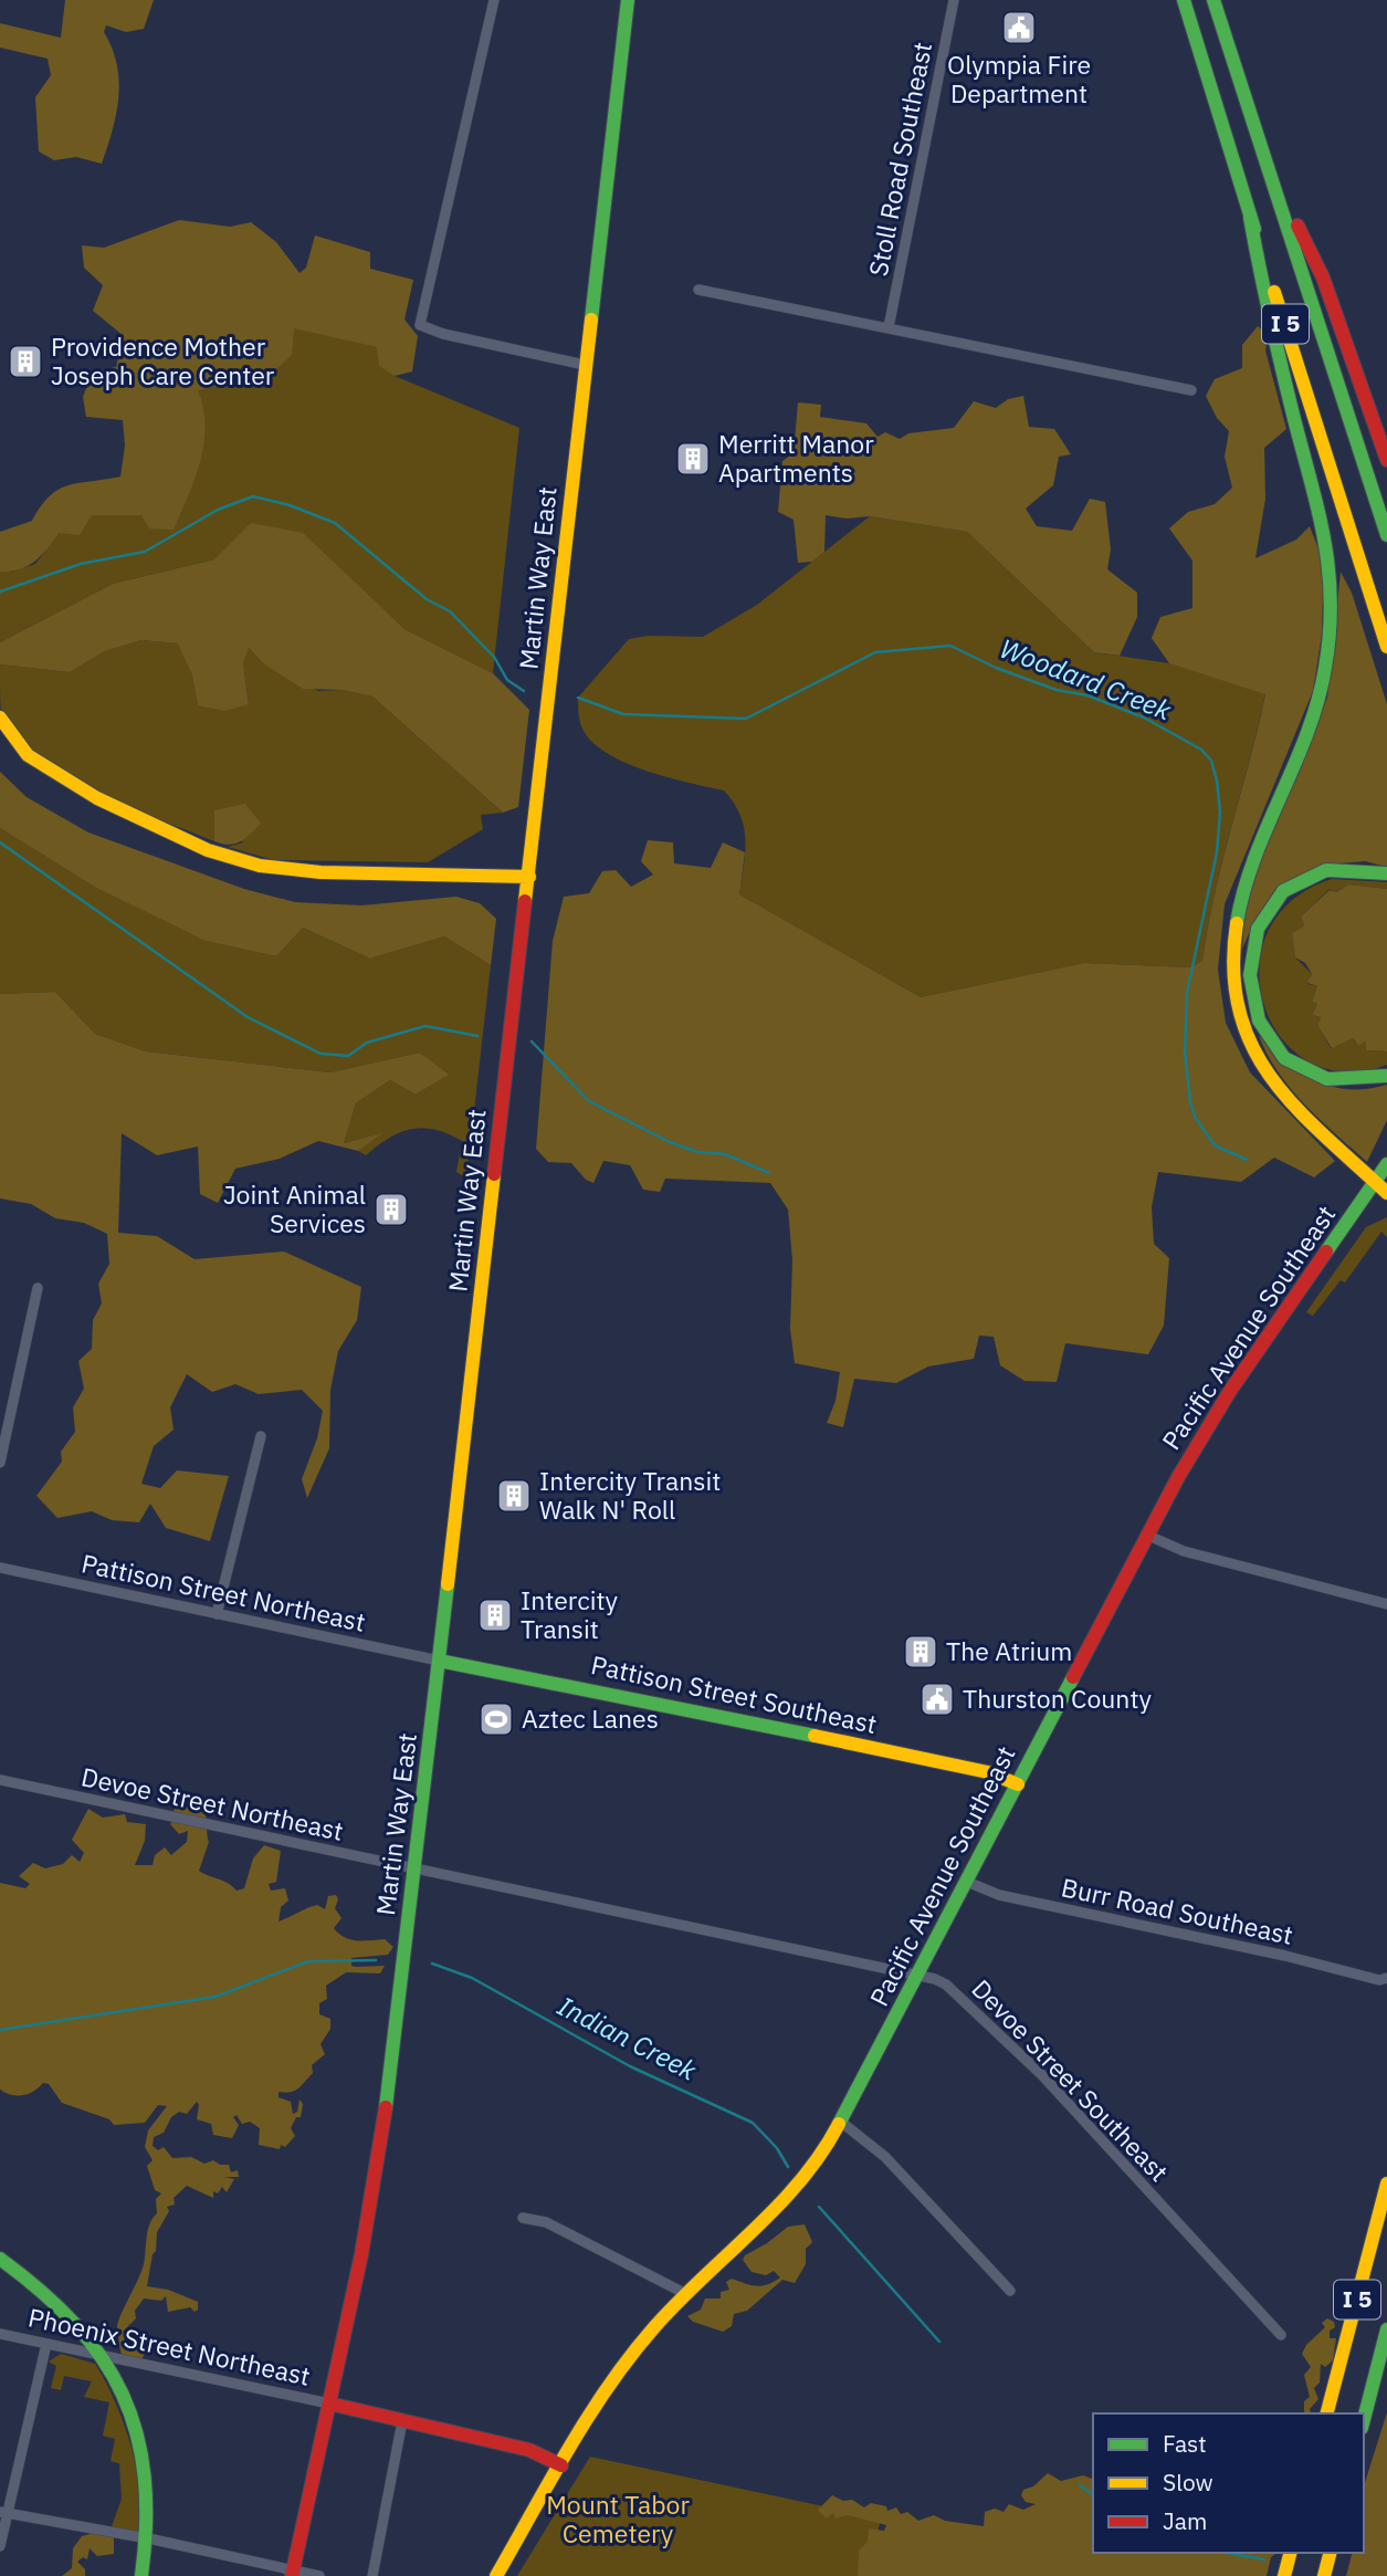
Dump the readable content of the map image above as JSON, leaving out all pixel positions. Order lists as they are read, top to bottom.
{
  "streets": {
    "main road": [
      "I 5",
      "Martin Way East",
      "Pacific Avenue Southeast",
      "Pattison Street Southeast"
    ],
    "street": [
      "Stoll Road Southeast",
      "Pattison Street Northeast",
      "Devoe Street Northeast",
      "Burr Road Southeast",
      "Devoe Street Southeast",
      "Phoenix Street Northeast"
    ]
  },
  "crossings": [
    ["Martin Way East", "Pattison Street Northeast"],
    ["Martin Way East", "Pattison Street Southeast"],
    ["Martin Way East", "Devoe Street Northeast"],
    ["Martin Way East", "Devoe Street Southeast"],
    ["Martin Way East", "Phoenix Street Northeast"],
    ["Pacific Avenue Southeast", "Pattison Street Southeast"],
    ["Pacific Avenue Southeast", "Burr Road Southeast"],
    ["Pacific Avenue Southeast", "Devoe Street Southeast"],
    ["Pattison Street Northeast", "Pattison Street Southeast"],
    ["Devoe Street Northeast", "Devoe Street Southeast"]
  ],
  "water": ["Woodard Creek", "Indian Creek"],
  "parks": ["Mount Tabor Cemetery"],
  "places": {
    "public building": ["Olympia Fire Department", "Thurston County"],
    "building": [
      "Providence Mother Joseph Care Center",
      "Merritt Manor Apartments",
      "Joint Animal Services",
      "Intercity Transit Walk N' Roll",
      "Intercity Transit",
      "The Atrium"
    ],
    "sports": ["Aztec Lanes"]
  },
  "legend": ["Fast", "Slow", "Jam"]
}
